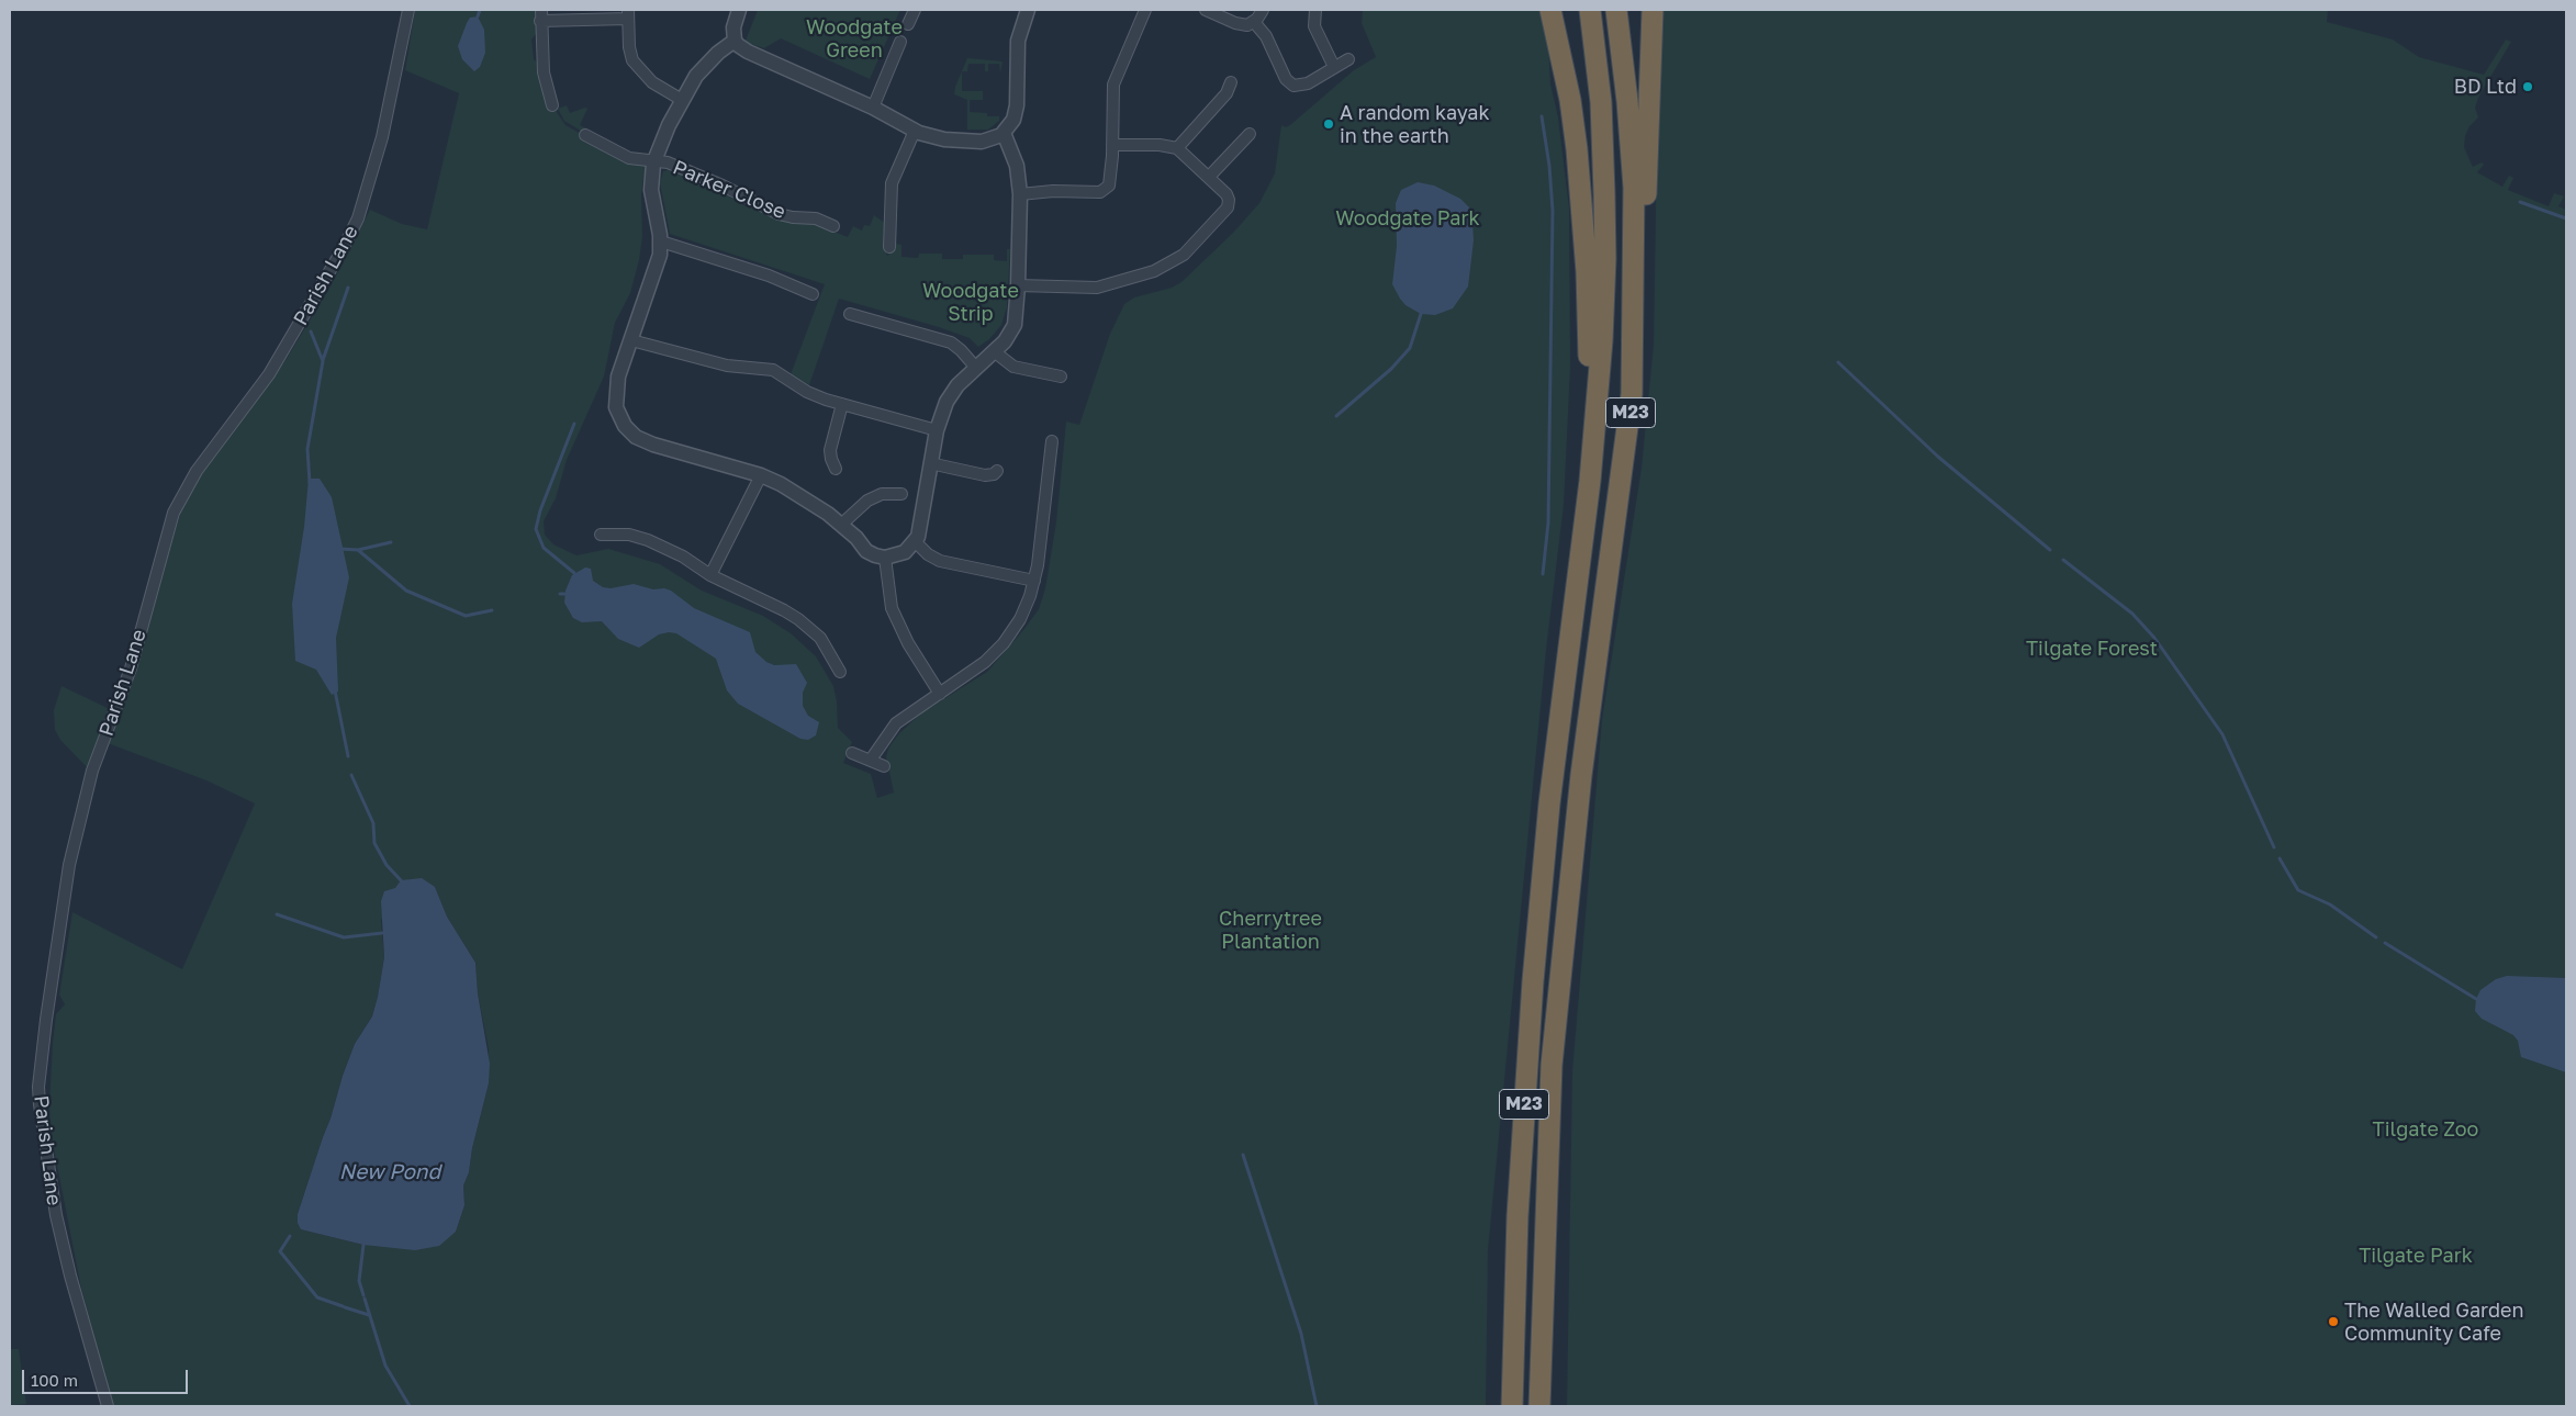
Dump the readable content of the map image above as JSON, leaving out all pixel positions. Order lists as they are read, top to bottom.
{
  "streets": {
    "highway": ["M23"],
    "street": ["Parker Close", "Parish Lane"]
  },
  "water": ["New Pond"],
  "parks": [
    "Woodgate Green",
    "Woodgate Park",
    "Woodgate Strip",
    "Tilgate Forest",
    "Cherrytree Plantation",
    "Tilgate Zoo",
    "Tilgate Park"
  ],
  "places": ["BD Ltd", "A random kayak in the earth", "The Walled Garden Community Cafe"],
  "scale_bar": "100 m"
}
